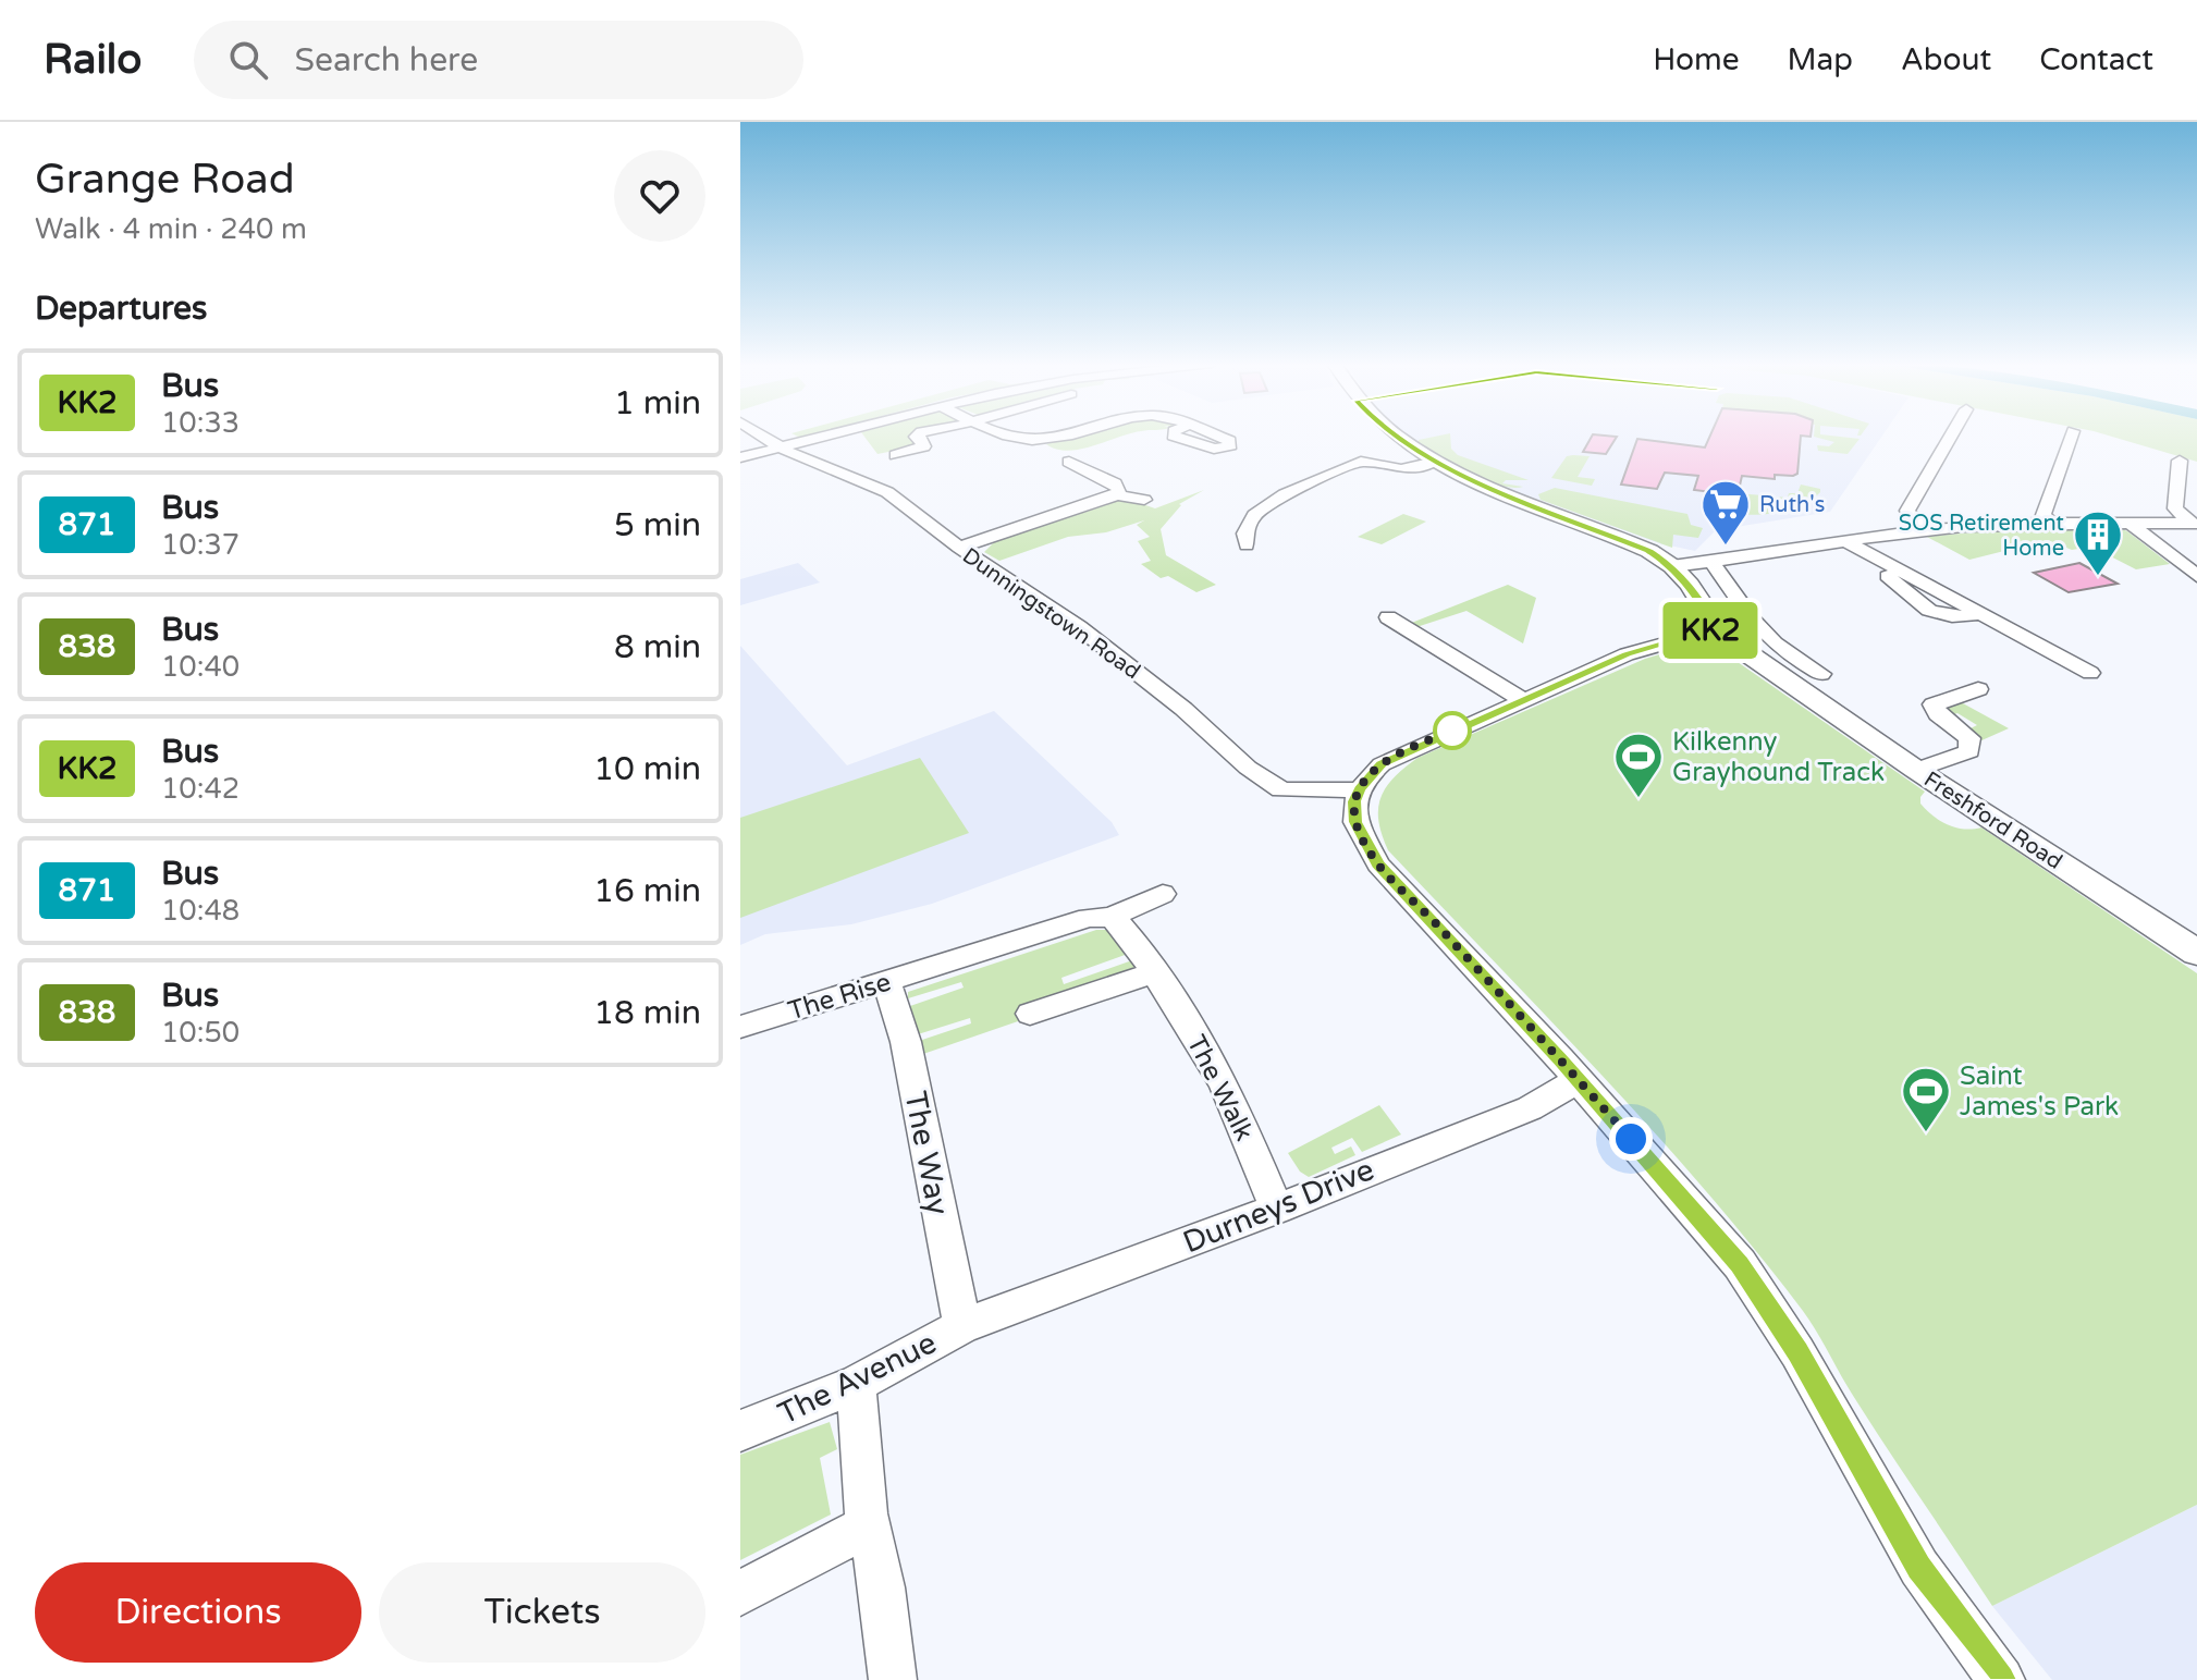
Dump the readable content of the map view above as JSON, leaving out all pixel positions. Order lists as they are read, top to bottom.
{
  "streets": {
    "main road": ["Freshford Road"],
    "street": [
      "Dunningstown Road",
      "The Rise",
      "The Walk",
      "The Way",
      "Durneys Drive",
      "The Avenue"
    ]
  },
  "crossings": [
    ["The Rise", "The Walk"],
    ["The Rise", "The Way"],
    ["The Walk", "Durneys Drive"],
    ["The Way", "Durneys Drive"],
    ["The Way", "The Avenue"],
    ["Durneys Drive", "The Avenue"]
  ],
  "places": {
    "supermarket": ["Ruth's"],
    "building": ["SOS Retirement Home"],
    "sports": ["Kilkenny Grayhound Track", "Saint James's Park"]
  },
  "lines": ["bus line KK2"],
  "page": {
    "header": "Railo",
    "search": "Search here",
    "nav": [
      "Home",
      "Map",
      "About",
      "Contact"
    ],
    "heading": [
      ["Grange Road", "Walk · 4 min · 240 m"],
      "Departures"
    ],
    "on_map": "KK2",
    "list": [
      {
        "mark": "KK2",
        "name": "Bus",
        "note": "10:33",
        "value": "1 min"
      },
      {
        "mark": "871",
        "name": "Bus",
        "note": "10:37",
        "value": "5 min"
      },
      {
        "mark": "838",
        "name": "Bus",
        "note": "10:40",
        "value": "8 min"
      },
      {
        "mark": "KK2",
        "name": "Bus",
        "note": "10:42",
        "value": "10 min"
      },
      {
        "mark": "871",
        "name": "Bus",
        "note": "10:48",
        "value": "16 min"
      },
      {
        "mark": "838",
        "name": "Bus",
        "note": "10:50",
        "value": "18 min"
      }
    ],
    "buttons": ["Directions", "Tickets"]
  }
}
